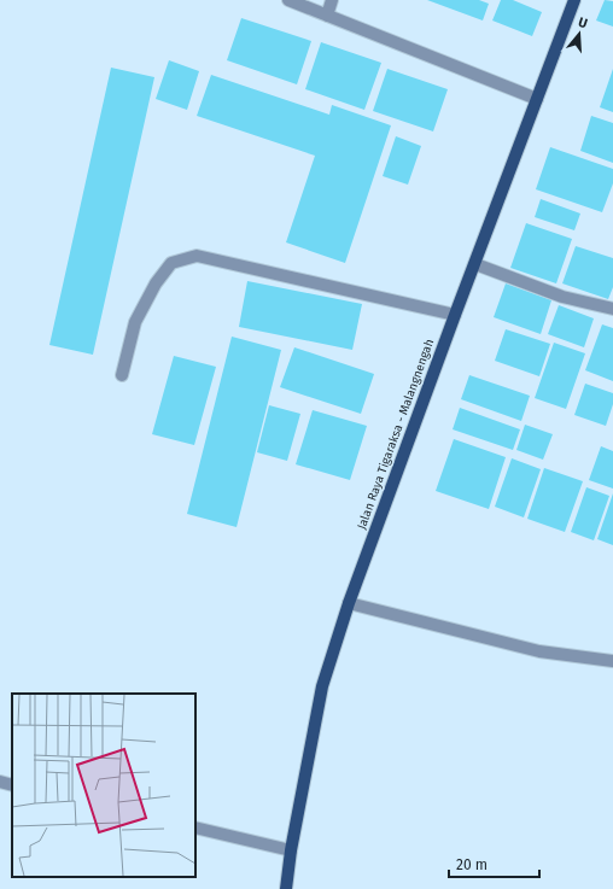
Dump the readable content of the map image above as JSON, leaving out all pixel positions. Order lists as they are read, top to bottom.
{
  "streets": {
    "main road": ["Jalan Raya Tigaraksa - Malangnengah"]
  },
  "scale_bar": "20 m",
  "north": "top"
}
